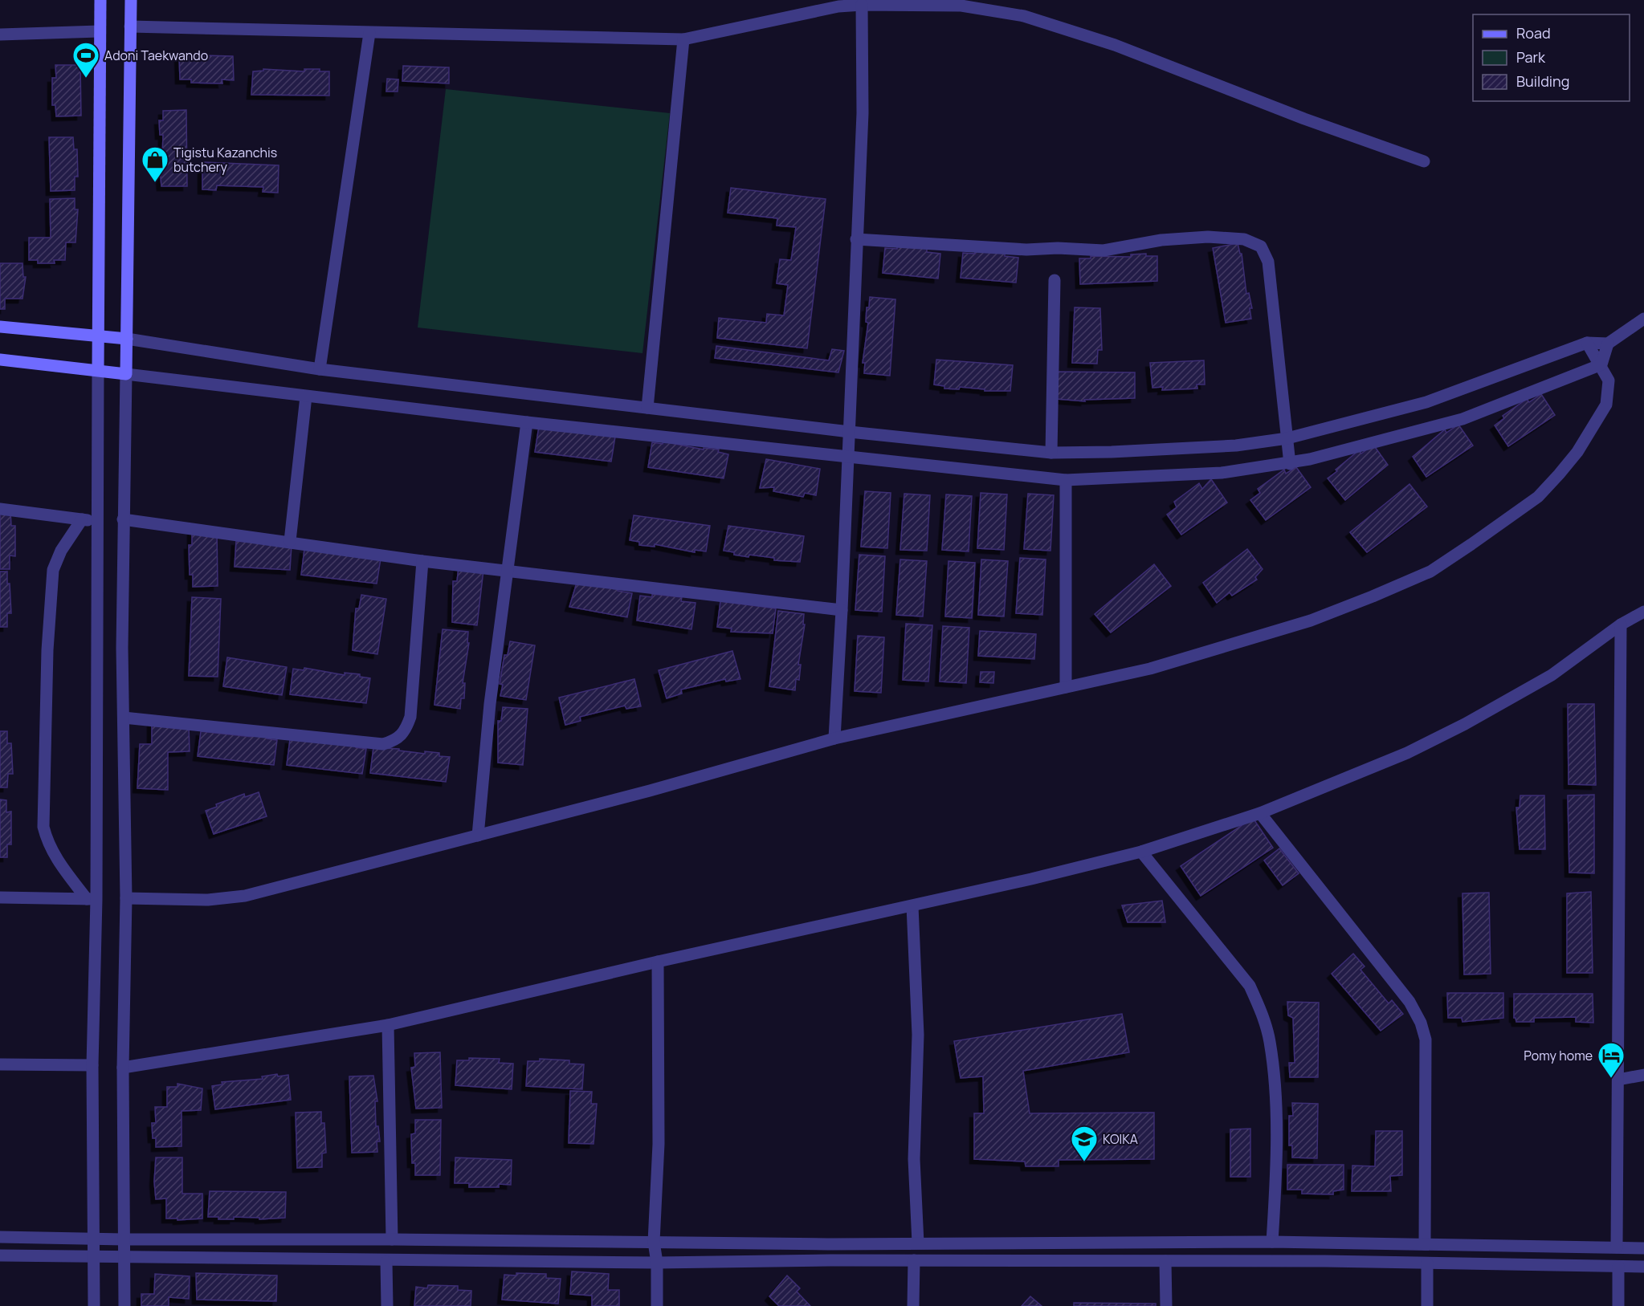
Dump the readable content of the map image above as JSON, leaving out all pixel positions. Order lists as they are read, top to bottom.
{
  "places": {
    "sports": ["Adoni Taekwando"],
    "shop": ["Tigistu Kazanchis butchery"],
    "hotel": ["Pomy home"],
    "school or university": ["KOIKA"]
  },
  "legend": ["Road", "Park", "Building"]
}
